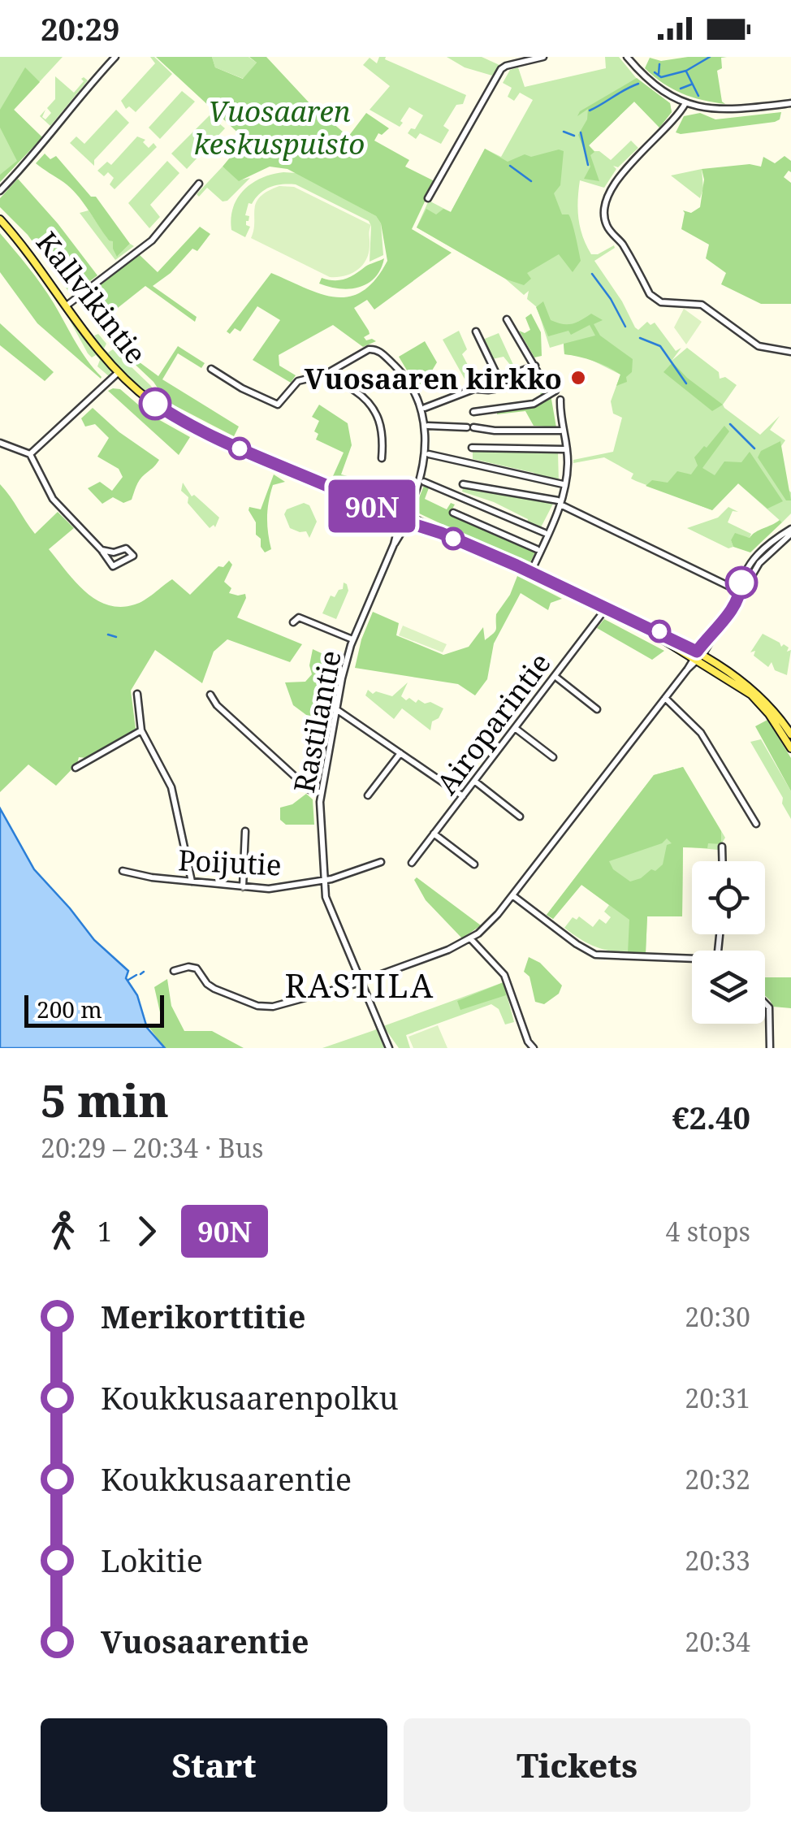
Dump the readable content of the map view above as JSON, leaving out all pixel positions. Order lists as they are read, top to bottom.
{
  "streets": {
    "main road": ["Kallvikintie"],
    "street": ["Rastilantie", "Airoparintie", "Poijutie"]
  },
  "crossings": [
    ["Kallvikintie", "Rastilantie"],
    ["Kallvikintie", "Airoparintie"],
    ["Rastilantie", "Poijutie"]
  ],
  "districts": ["RASTILA"],
  "parks": ["Vuosaaren keskuspuisto"],
  "places": ["Vuosaaren kirkko"],
  "lines": ["bus line 90N"],
  "scale_bar": "200 m",
  "page": {
    "status": "20:29",
    "on_map": "90N",
    "scale": "200 m",
    "heading": ["5 min", "20:29 – 20:34 · Bus", "€2.40"],
    "legs": ["1", "90N", "4 stops"],
    "list": [
      {
        "name": "Merikorttitie",
        "value": "20:30"
      },
      {
        "name": "Koukkusaarenpolku",
        "value": "20:31"
      },
      {
        "name": "Koukkusaarentie",
        "value": "20:32"
      },
      {
        "name": "Lokitie",
        "value": "20:33"
      },
      {
        "name": "Vuosaarentie",
        "value": "20:34"
      }
    ],
    "buttons": ["Start", "Tickets"]
  }
}
